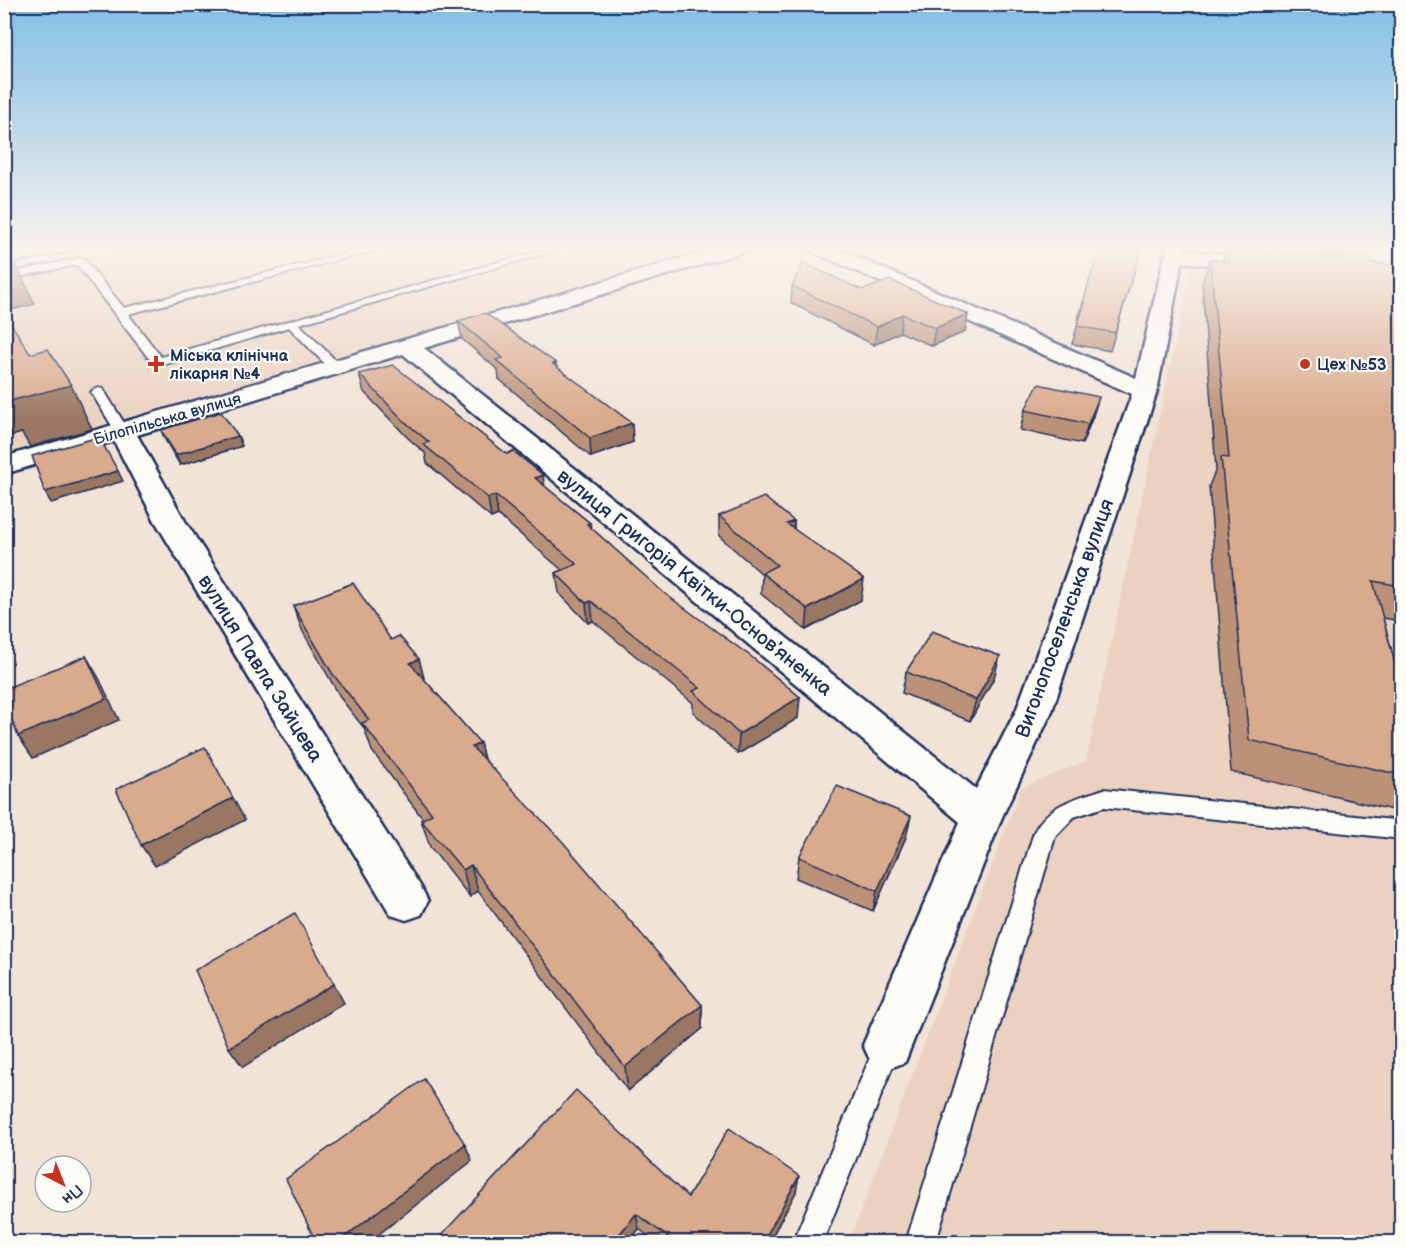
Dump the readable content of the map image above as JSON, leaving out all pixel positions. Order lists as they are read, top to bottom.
{
  "streets": {
    "street": [
      "Білопільська вулиця",
      "вулиця Григорія Квітки-Основʼяненка",
      "Вигонопоселенська вулиця",
      "вулиця Павла Зайцева"
    ]
  },
  "crossings": [
    ["Білопільська вулиця", "вулиця Григорія Квітки-Основʼяненка"],
    ["Білопільська вулиця", "вулиця Павла Зайцева"],
    ["вулиця Григорія Квітки-Основʼяненка", "Вигонопоселенська вулиця"]
  ],
  "places": {
    "health": ["Міська клінічна лікарня №4"],
    "other": ["Цех №53"]
  },
  "north": "bottom right"
}
